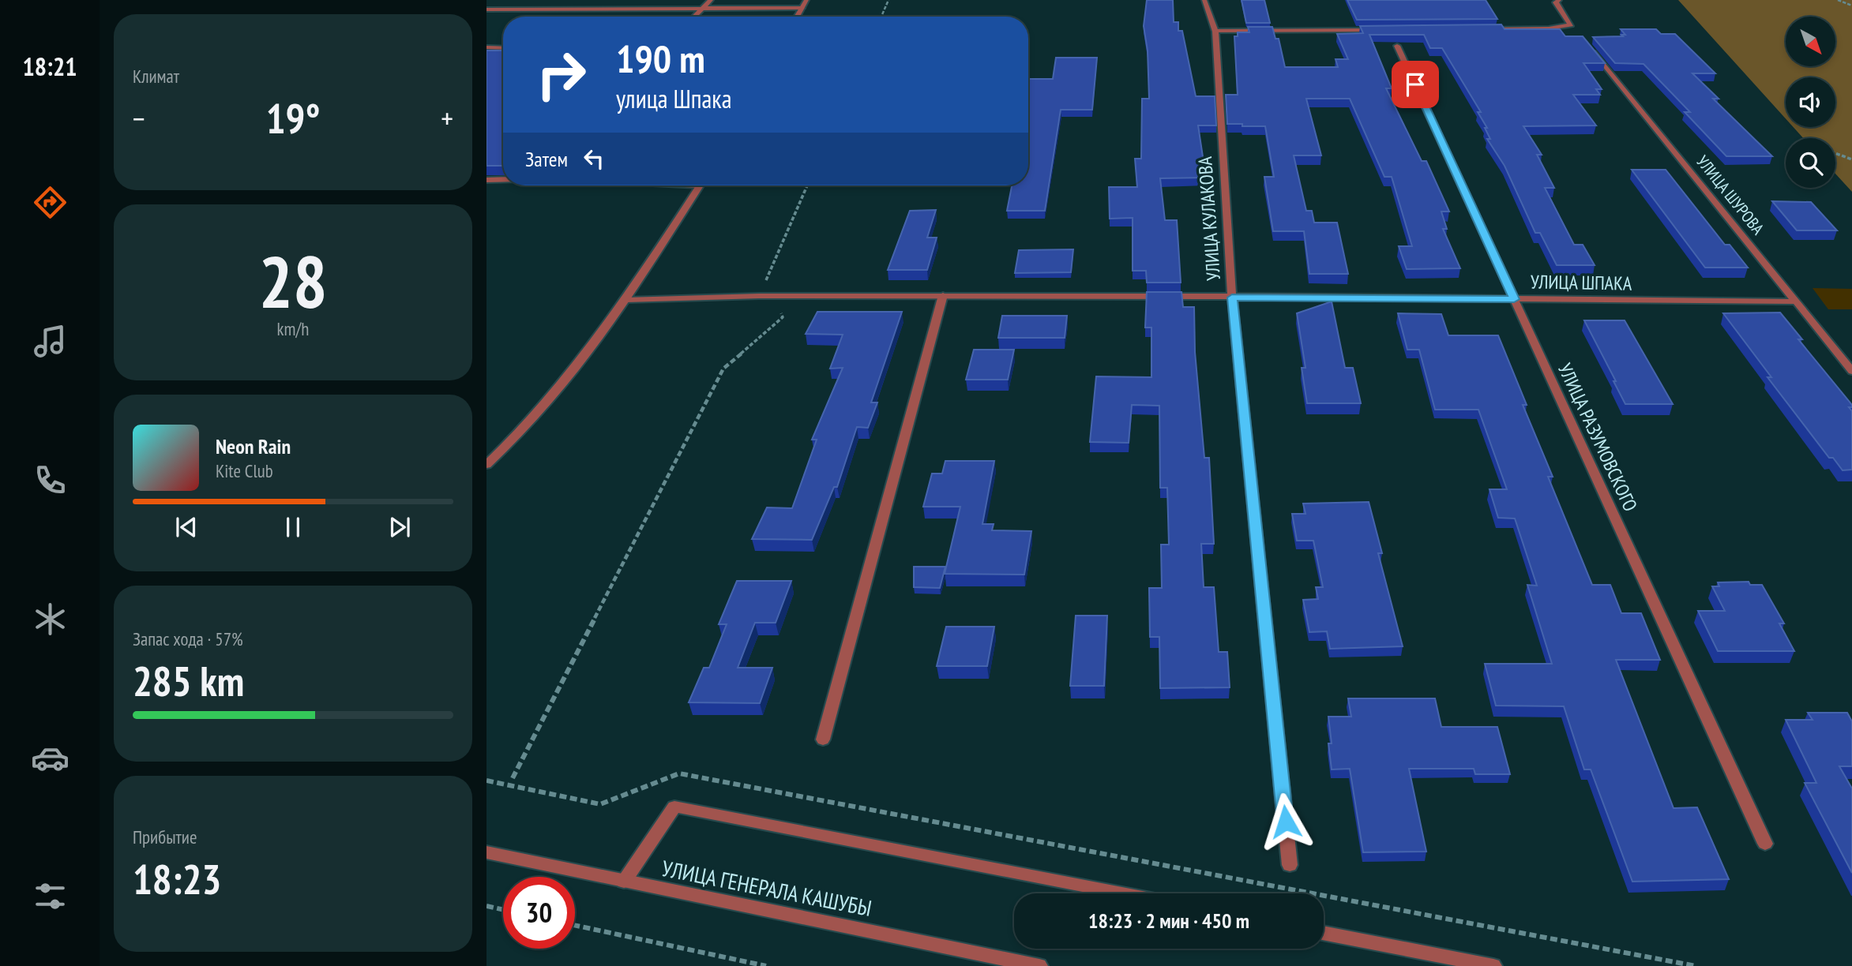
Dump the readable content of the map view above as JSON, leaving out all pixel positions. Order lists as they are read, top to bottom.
{
  "streets": {
    "street": [
      "УЛИЦА ШУРОВА",
      "УЛИЦА КУЛАКОВА",
      "УЛИЦА ШПАКА",
      "УЛИЦА РАЗУМОВСКОГО",
      "УЛИЦА ГЕНЕРАЛА КАШУБЫ"
    ]
  },
  "crossings": [
    ["УЛИЦА ШУРОВА", "УЛИЦА ШПАКА"],
    ["УЛИЦА КУЛАКОВА", "УЛИЦА ШПАКА"],
    ["УЛИЦА ШПАКА", "УЛИЦА РАЗУМОВСКОГО"]
  ],
  "north": "bottom right",
  "page": {
    "tabs": "18:21",
    "tile": [
      "Климат",
      ["28", "km/h"],
      ["Запас хода · 57%", "285 km"],
      ["Прибытие", "18:23"]
    ],
    "turn": ["190 m", "улица Шпака"],
    "heat": ["−", "19°", "+"],
    "then": "Затем",
    "song": ["Neon Rain", "Kite Club"],
    "limit": "30",
    "trip": "18:23 · 2 мин · 450 m"
  }
}
